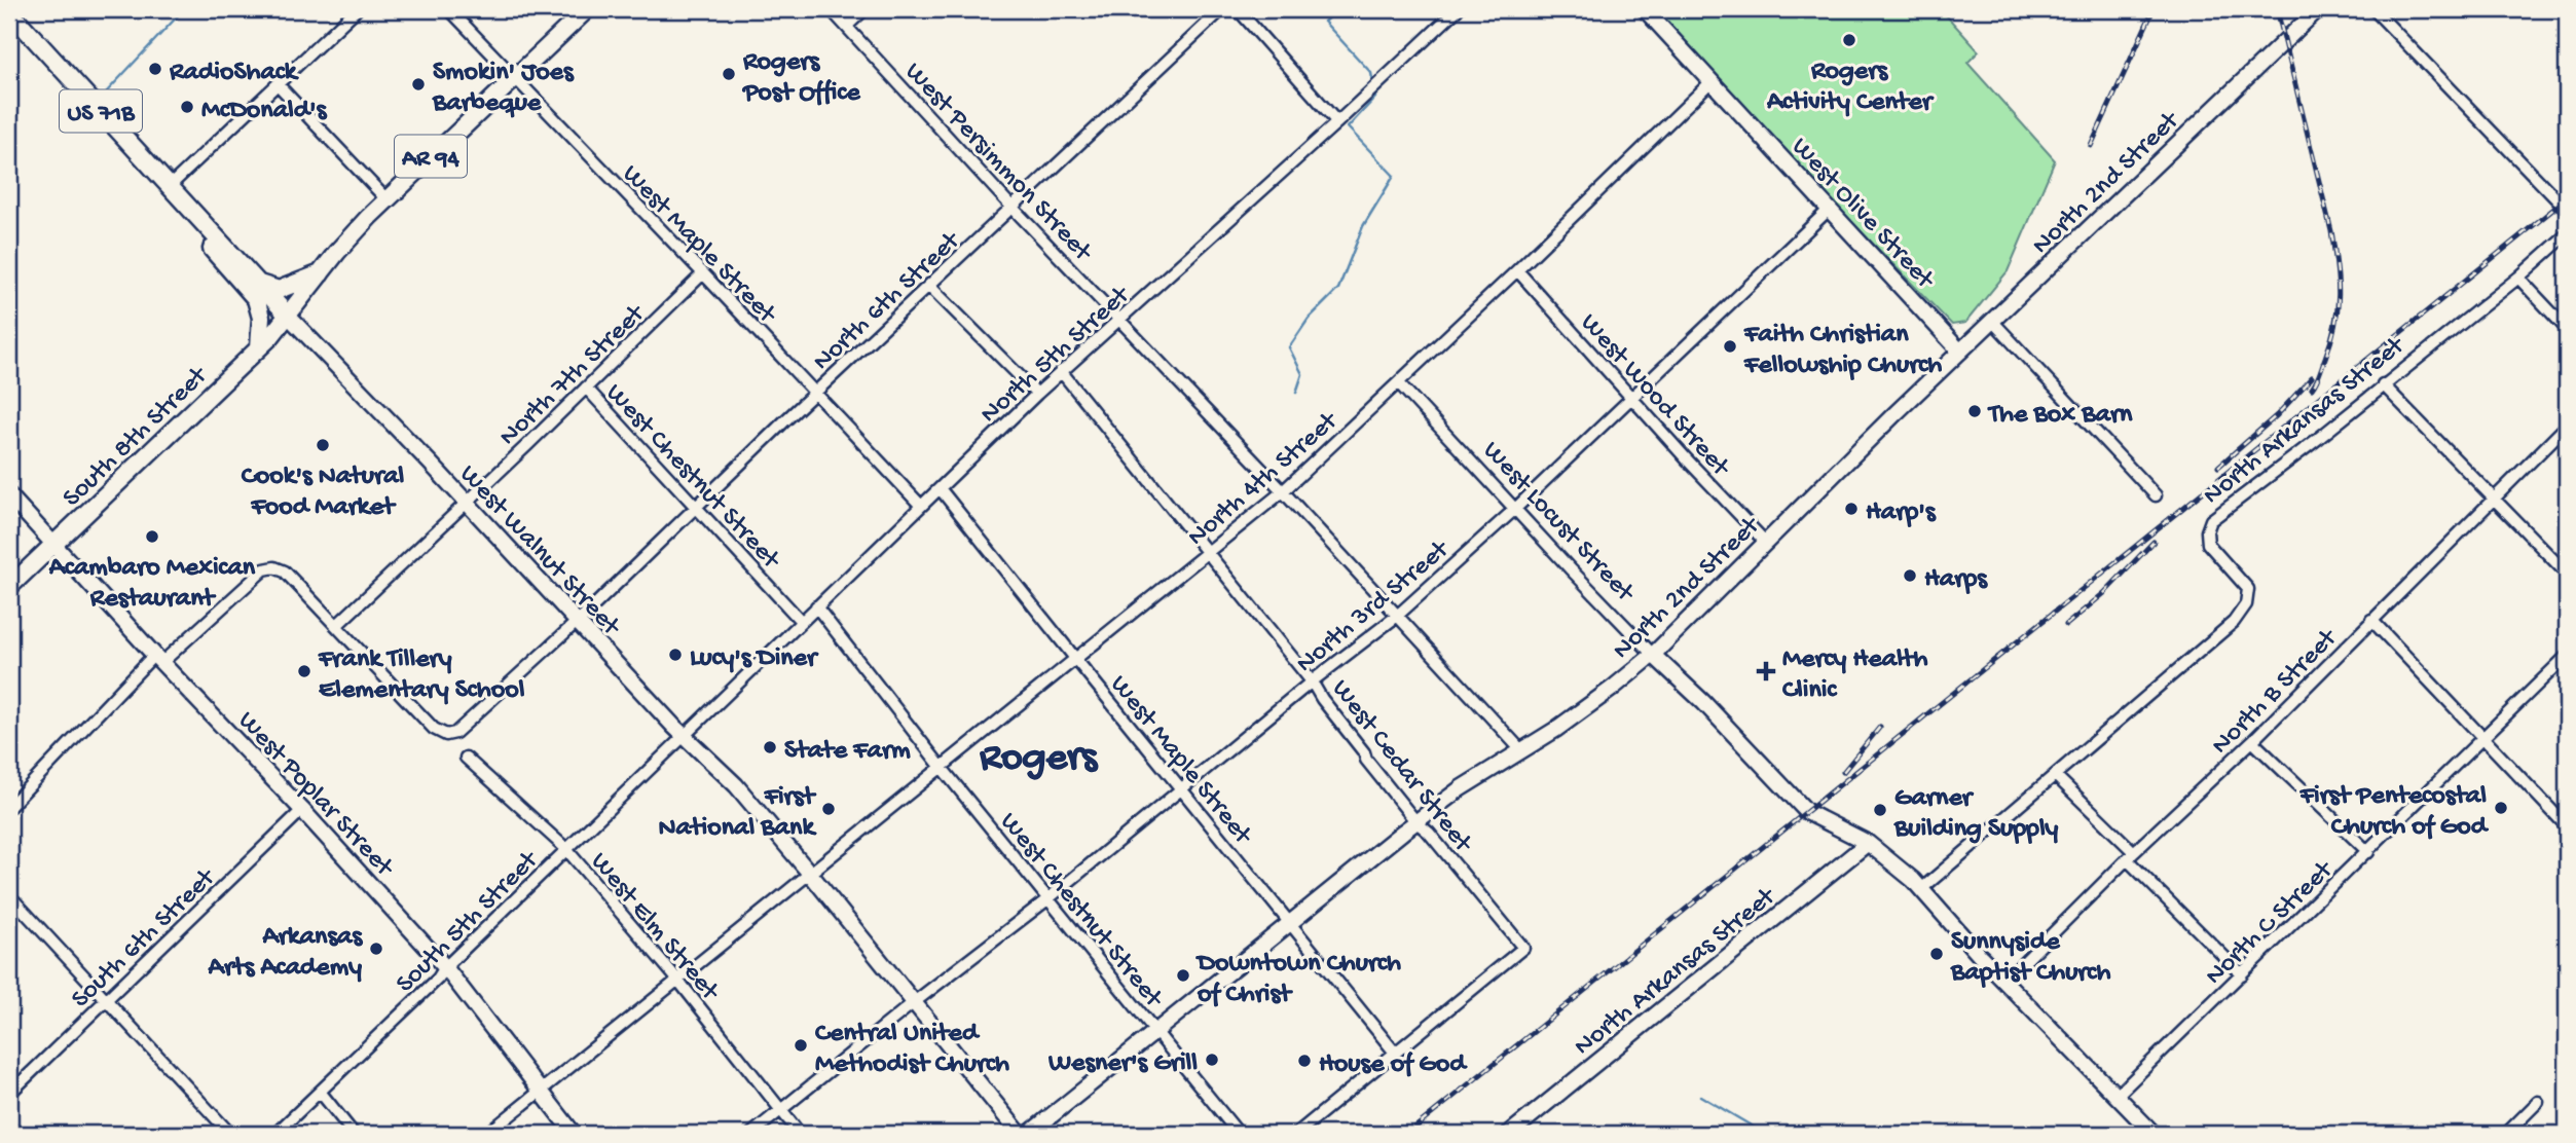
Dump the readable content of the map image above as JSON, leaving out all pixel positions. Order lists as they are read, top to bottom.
{
  "streets": {
    "main road": [
      "US 71B",
      "AR 94",
      "North 2nd Street",
      "West Olive Street",
      "North Arkansas Street",
      "South 8th Street",
      "West Locust Street",
      "West Walnut Street",
      "West Poplar Street"
    ],
    "street": [
      "West Persimmon Street",
      "West Maple Street",
      "North 6th Street",
      "North 5th Street",
      "North 7th Street",
      "West Wood Street",
      "West Chestnut Street",
      "North 4th Street",
      "North 3rd Street",
      "North B Street",
      "West Cedar Street",
      "South 5th Street",
      "North C Street",
      "West Elm Street",
      "South 6th Street"
    ]
  },
  "crossings": [
    ["US 71B", "South 8th Street"],
    ["US 71B", "West Walnut Street"],
    ["AR 94", "West Maple Street"],
    ["AR 94", "South 8th Street"],
    ["AR 94", "West Walnut Street"],
    ["West Persimmon Street", "North 2nd Street"],
    ["West Persimmon Street", "North 6th Street"],
    ["West Persimmon Street", "North 5th Street"],
    ["West Persimmon Street", "North 4th Street"],
    ["West Persimmon Street", "North 3rd Street"],
    ["North 2nd Street", "West Olive Street"],
    ["North 2nd Street", "West Maple Street"],
    ["North 2nd Street", "West Wood Street"],
    ["North 2nd Street", "West Chestnut Street"],
    ["North 2nd Street", "West Locust Street"],
    ["North 2nd Street", "West Cedar Street"],
    ["West Olive Street", "North 4th Street"],
    ["West Olive Street", "North 3rd Street"],
    ["West Maple Street", "North 6th Street"],
    ["West Maple Street", "North 5th Street"],
    ["West Maple Street", "North 7th Street"],
    ["West Maple Street", "North 4th Street"],
    ["West Maple Street", "North 3rd Street"],
    ["West Maple Street", "West Cedar Street"],
    ["North 6th Street", "West Chestnut Street"],
    ["North 6th Street", "West Walnut Street"],
    ["North 5th Street", "West Chestnut Street"],
    ["North 5th Street", "West Walnut Street"],
    ["North 5th Street", "West Cedar Street"],
    ["North 5th Street", "South 5th Street"],
    ["North 7th Street", "West Chestnut Street"],
    ["North 7th Street", "West Walnut Street"],
    ["West Wood Street", "North 4th Street"],
    ["West Wood Street", "North 3rd Street"],
    ["North Arkansas Street", "West Locust Street"],
    ["South 8th Street", "West Walnut Street"],
    ["South 8th Street", "West Poplar Street"],
    ["West Chestnut Street", "North 4th Street"],
    ["West Chestnut Street", "North 3rd Street"],
    ["North 4th Street", "West Locust Street"],
    ["North 4th Street", "West Walnut Street"],
    ["North 4th Street", "West Cedar Street"],
    ["North 4th Street", "West Poplar Street"],
    ["North 4th Street", "West Elm Street"],
    ["West Locust Street", "North 3rd Street"],
    ["West Locust Street", "North B Street"],
    ["West Locust Street", "North C Street"],
    ["West Walnut Street", "North 3rd Street"],
    ["West Walnut Street", "South 5th Street"],
    ["North 3rd Street", "West Cedar Street"],
    ["North 3rd Street", "West Elm Street"],
    ["West Poplar Street", "South 5th Street"],
    ["West Poplar Street", "South 6th Street"],
    ["South 5th Street", "West Elm Street"]
  ],
  "districts": ["Rogers"],
  "places": {
    "other": [
      "Rogers Activity Center",
      "RadioShack",
      "Rogers Post Office",
      "Smokin' Joes Barbeque",
      "McDonald's",
      "Faith Christian Fellowship Church",
      "The Box Barn",
      "Cook's Natural Food Market",
      "Harp's",
      "Acambaro Mexican Restaurant",
      "Harps",
      "Lucy's Diner",
      "Frank Tillery Elementary School",
      "State Farm",
      "First Pentecostal Church of God",
      "First National Bank",
      "Garner Building Supply",
      "Arkansas Arts Academy",
      "Sunnyside Baptist Church",
      "Downtown Church of Christ",
      "Central United Methodist Church",
      "Wesner's Grill",
      "House of God"
    ],
    "health": ["Mercy Health Clinic"]
  }
}
